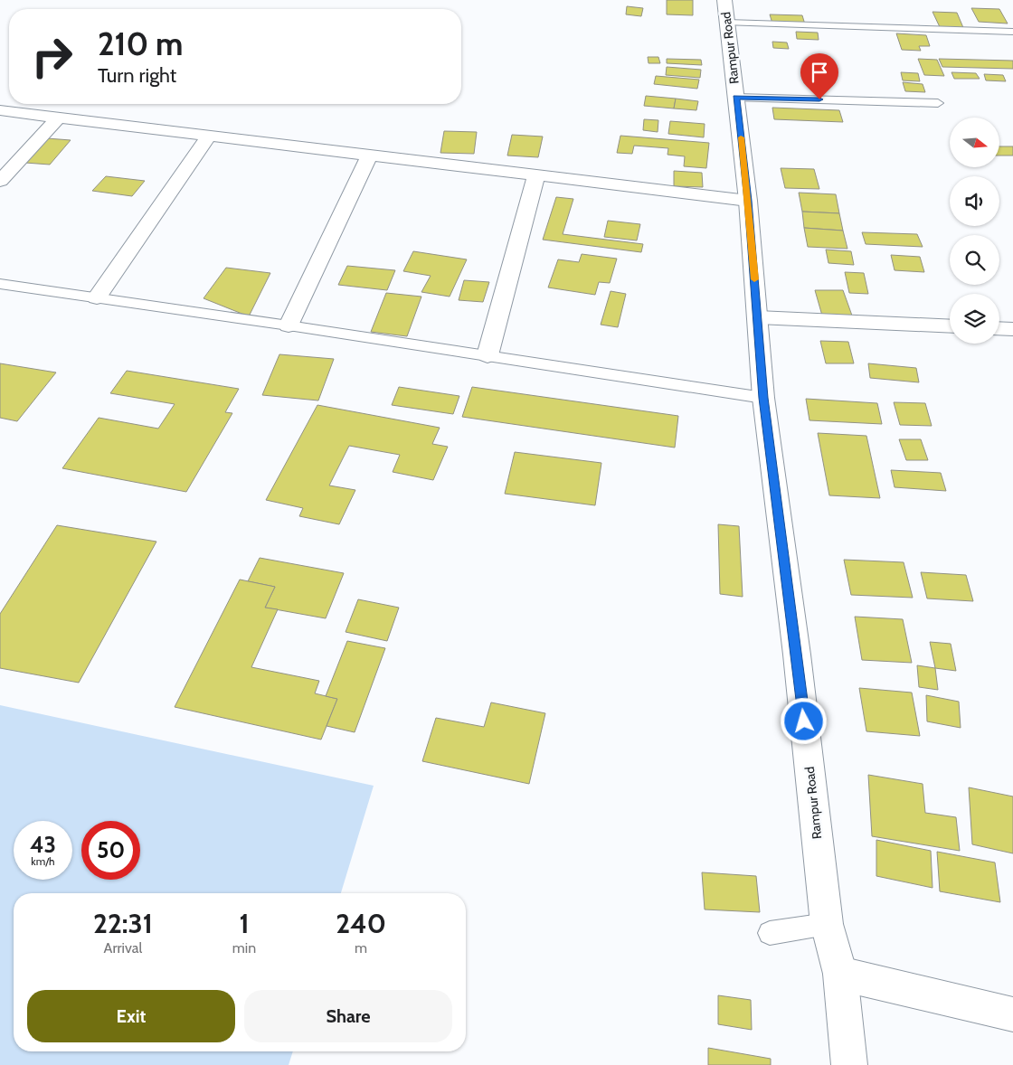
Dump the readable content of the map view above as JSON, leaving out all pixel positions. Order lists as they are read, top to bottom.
{
  "streets": {
    "street": ["Rampur Road"]
  },
  "north": "right",
  "page": {
    "turn": ["210 m", "Turn right"],
    "speed": "43 km/h",
    "limit": "50",
    "eta": [
      "22:31",
      "Arrival",
      "1",
      "min",
      "240",
      "m"
    ],
    "buttons": ["Exit", "Share"]
  }
}
